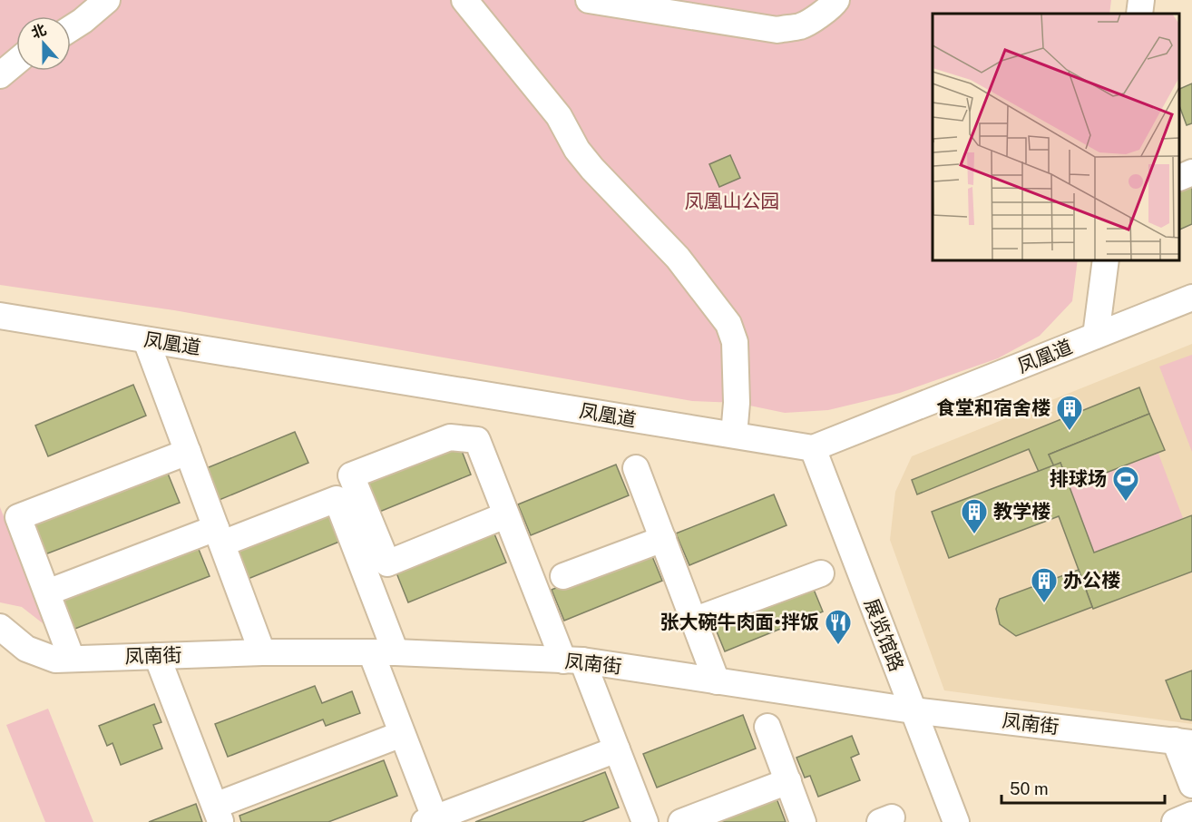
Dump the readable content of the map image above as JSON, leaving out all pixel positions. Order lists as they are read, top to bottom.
{
  "streets": {
    "street": ["凤凰道", "展览馆路", "凤南街"]
  },
  "crossings": [
    ["凤凰道", "展览馆路"],
    ["展览馆路", "凤南街"]
  ],
  "parks": ["凤凰山公园"],
  "places": {
    "building": ["食堂和宿舍楼", "教学楼", "办公楼"],
    "sports": ["排球场"],
    "restaurant": ["张大碗牛肉面•拌饭"]
  },
  "scale_bar": "50 m",
  "north": "top"
}
